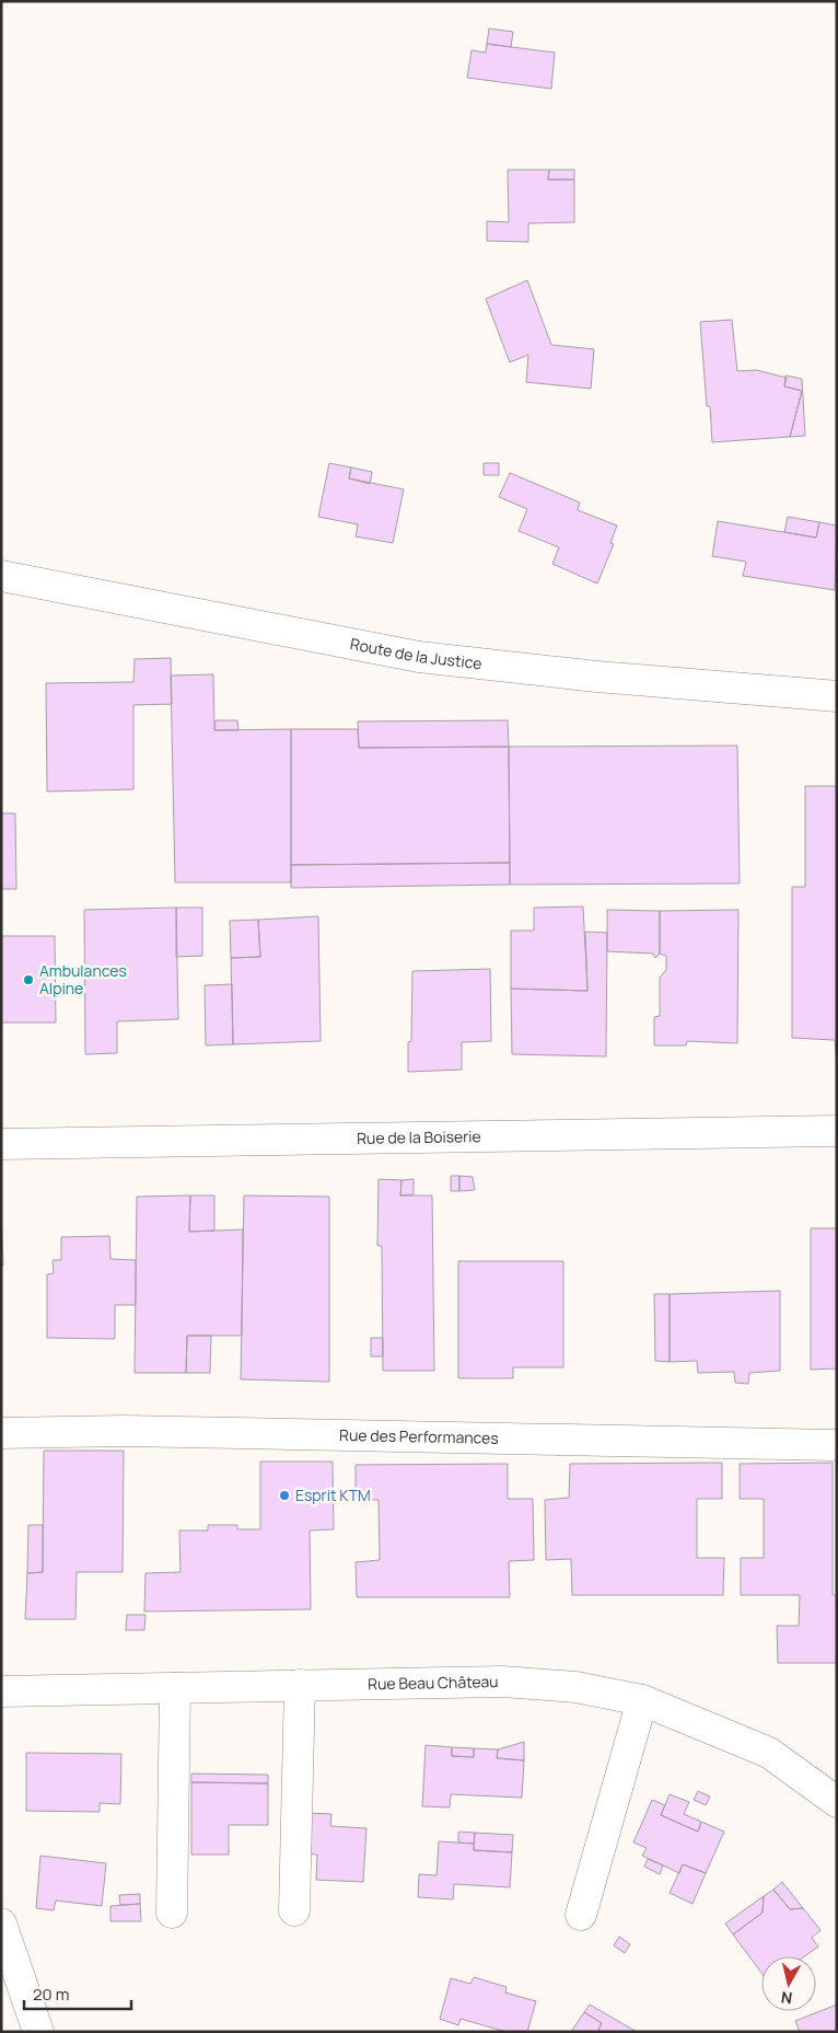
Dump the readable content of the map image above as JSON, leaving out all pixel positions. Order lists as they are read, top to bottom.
{
  "streets": {
    "street": [
      "Route de la Justice",
      "Rue de la Boiserie",
      "Rue des Performances",
      "Rue Beau Château"
    ]
  },
  "places": ["Ambulances Alpine", "Esprit KTM"],
  "scale_bar": "20 m",
  "north": "bottom"
}
